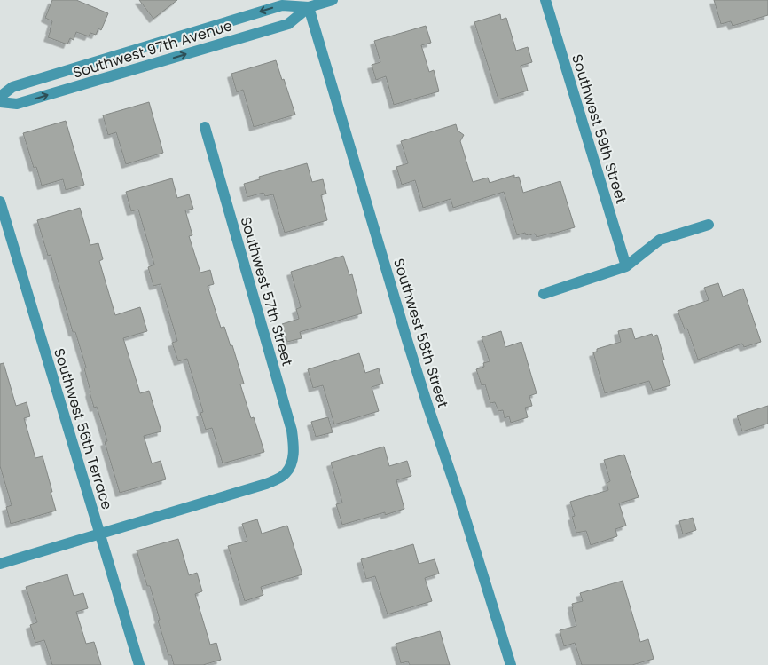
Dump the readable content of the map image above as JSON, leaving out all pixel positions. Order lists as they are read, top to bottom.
{
  "streets": {
    "street": [
      "Southwest 97th Avenue",
      "Southwest 59th Street",
      "Southwest 57th Street",
      "Southwest 58th Street",
      "Southwest 56th Terrace"
    ]
  },
  "crossings": [
    ["Southwest 97th Avenue", "Southwest 58th Street"],
    ["Southwest 57th Street", "Southwest 56th Terrace"]
  ]
}
